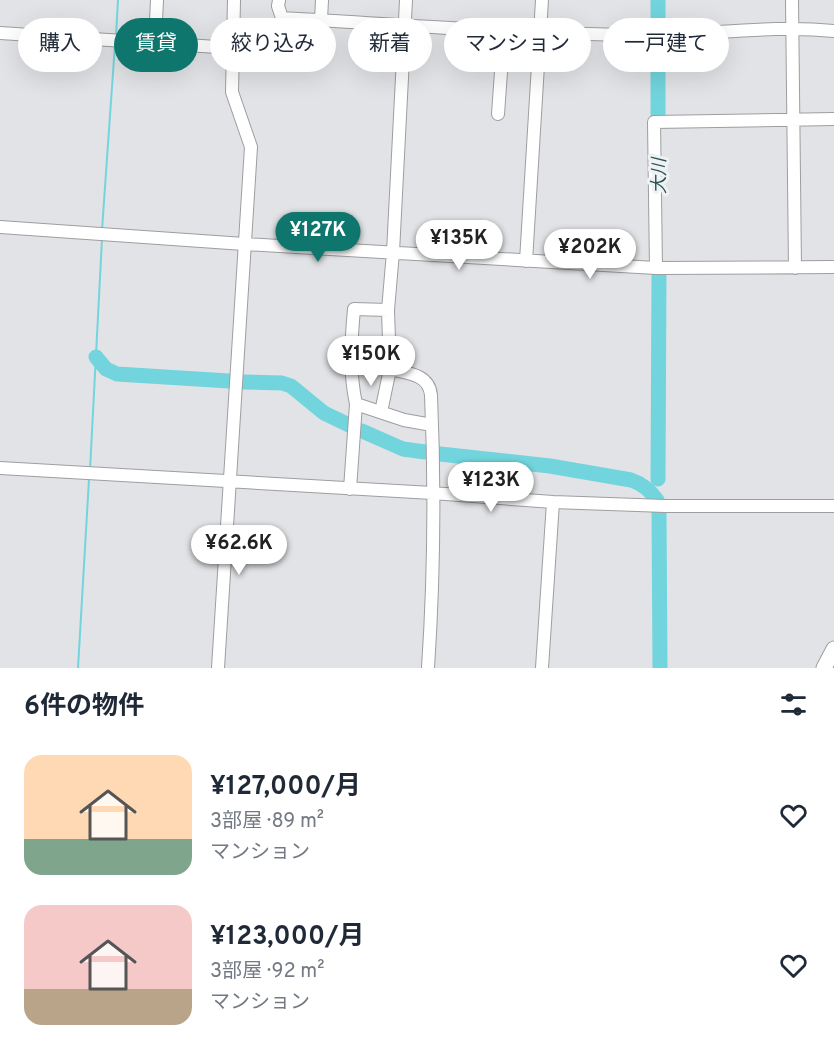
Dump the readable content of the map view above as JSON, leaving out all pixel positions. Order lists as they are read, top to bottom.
{
  "water": ["大川"],
  "page": {
    "chip": [
      "購入",
      "賃貸",
      "絞り込み",
      "新着",
      "マンション",
      "一戸建て"
    ],
    "price": [
      "¥127K",
      "¥135K",
      "¥202K",
      "¥150K",
      "¥123K",
      "¥62.6K"
    ],
    "heading": "6件の物件",
    "list": [
      {
        "name": "¥127,000/月",
        "note": "3部屋 · 89 m² · マンション"
      },
      {
        "name": "¥123,000/月",
        "note": "3部屋 · 92 m² · マンション"
      }
    ]
  }
}
